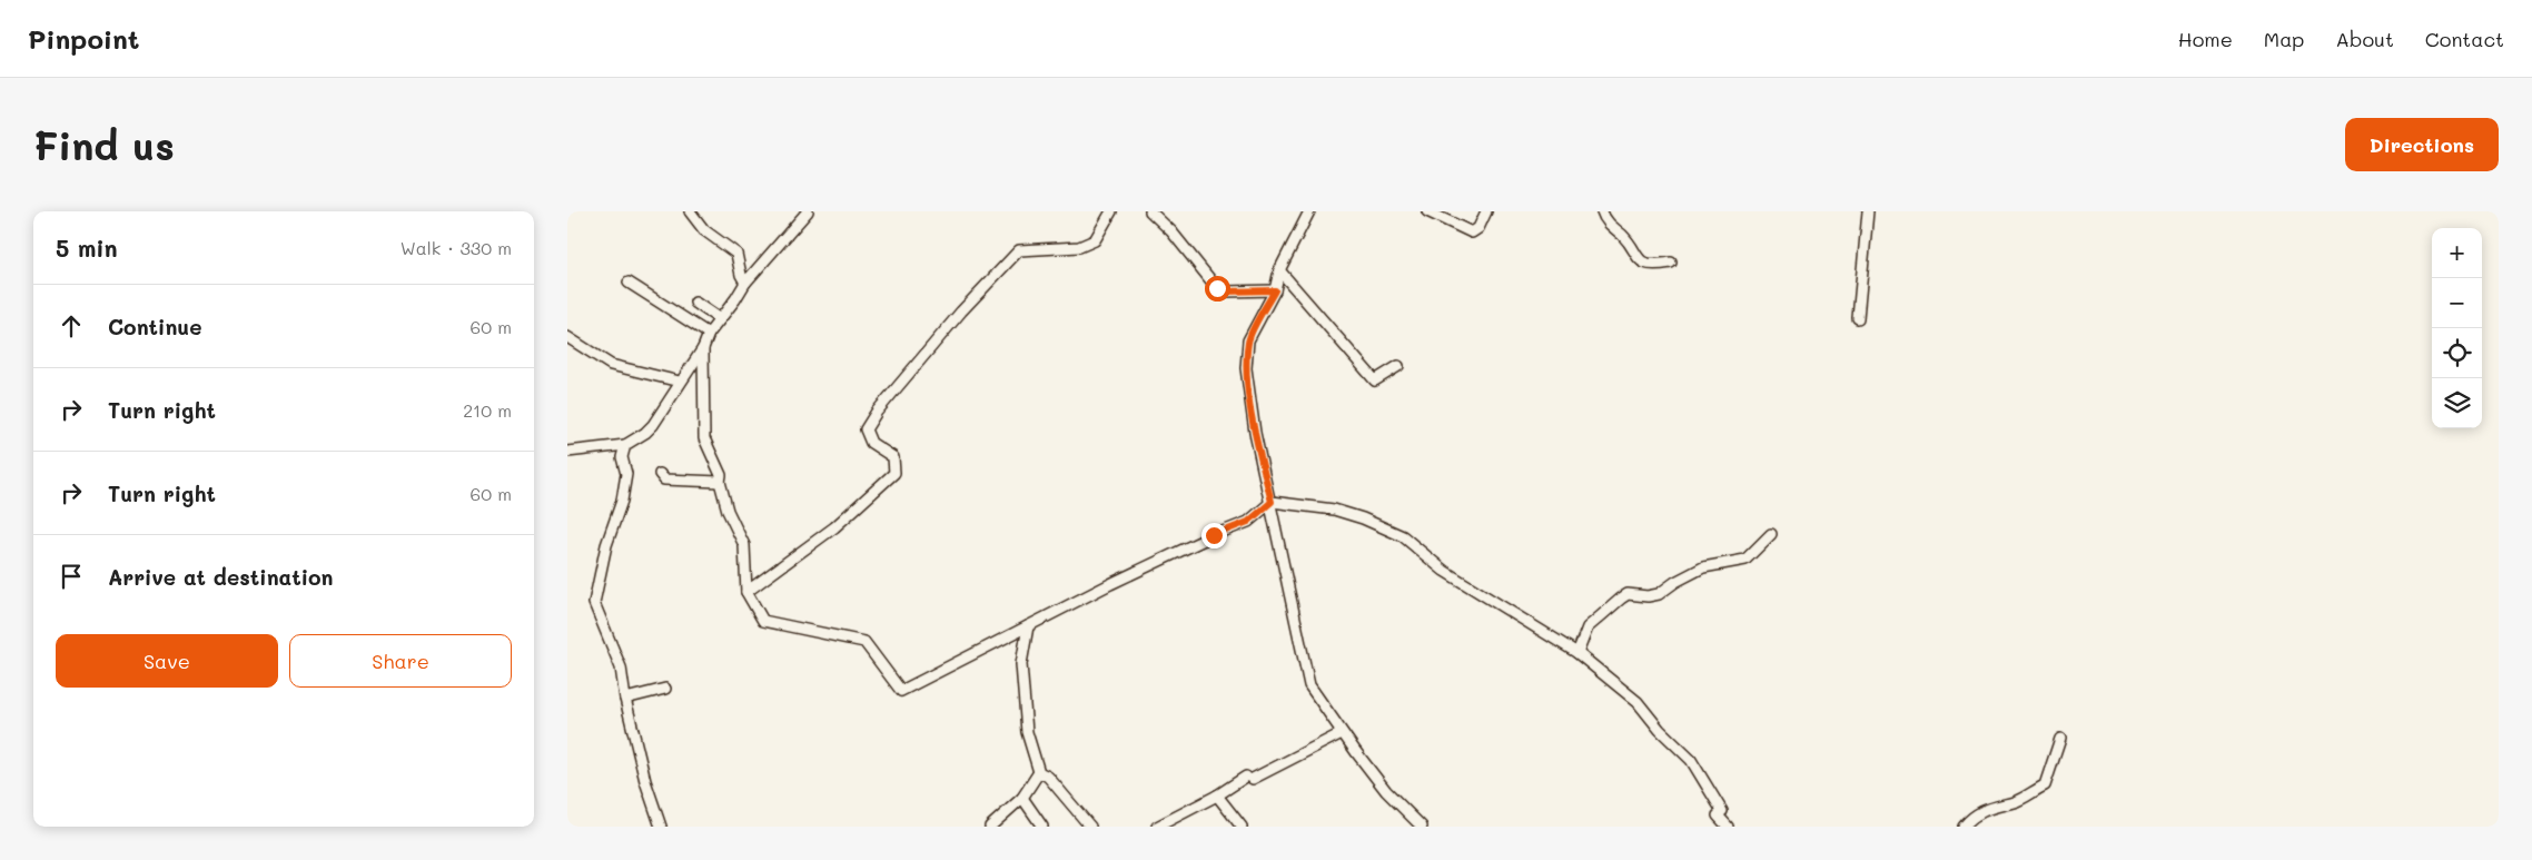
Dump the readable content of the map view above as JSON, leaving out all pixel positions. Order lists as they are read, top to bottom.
{
  "page": {
    "header": "Pinpoint",
    "nav": [
      "Home",
      "Map",
      "About",
      "Contact"
    ],
    "buttons": [
      "Directions",
      ["Save", "Share"]
    ],
    "title": "Find us",
    "heading": ["5 min", "Walk · 330 m"],
    "map_buttons": ["+", "−"],
    "list": [
      ["Continue", "60 m"],
      ["Turn right", "210 m"],
      ["Turn right", "60 m"],
      "Arrive at destination"
    ]
  }
}
